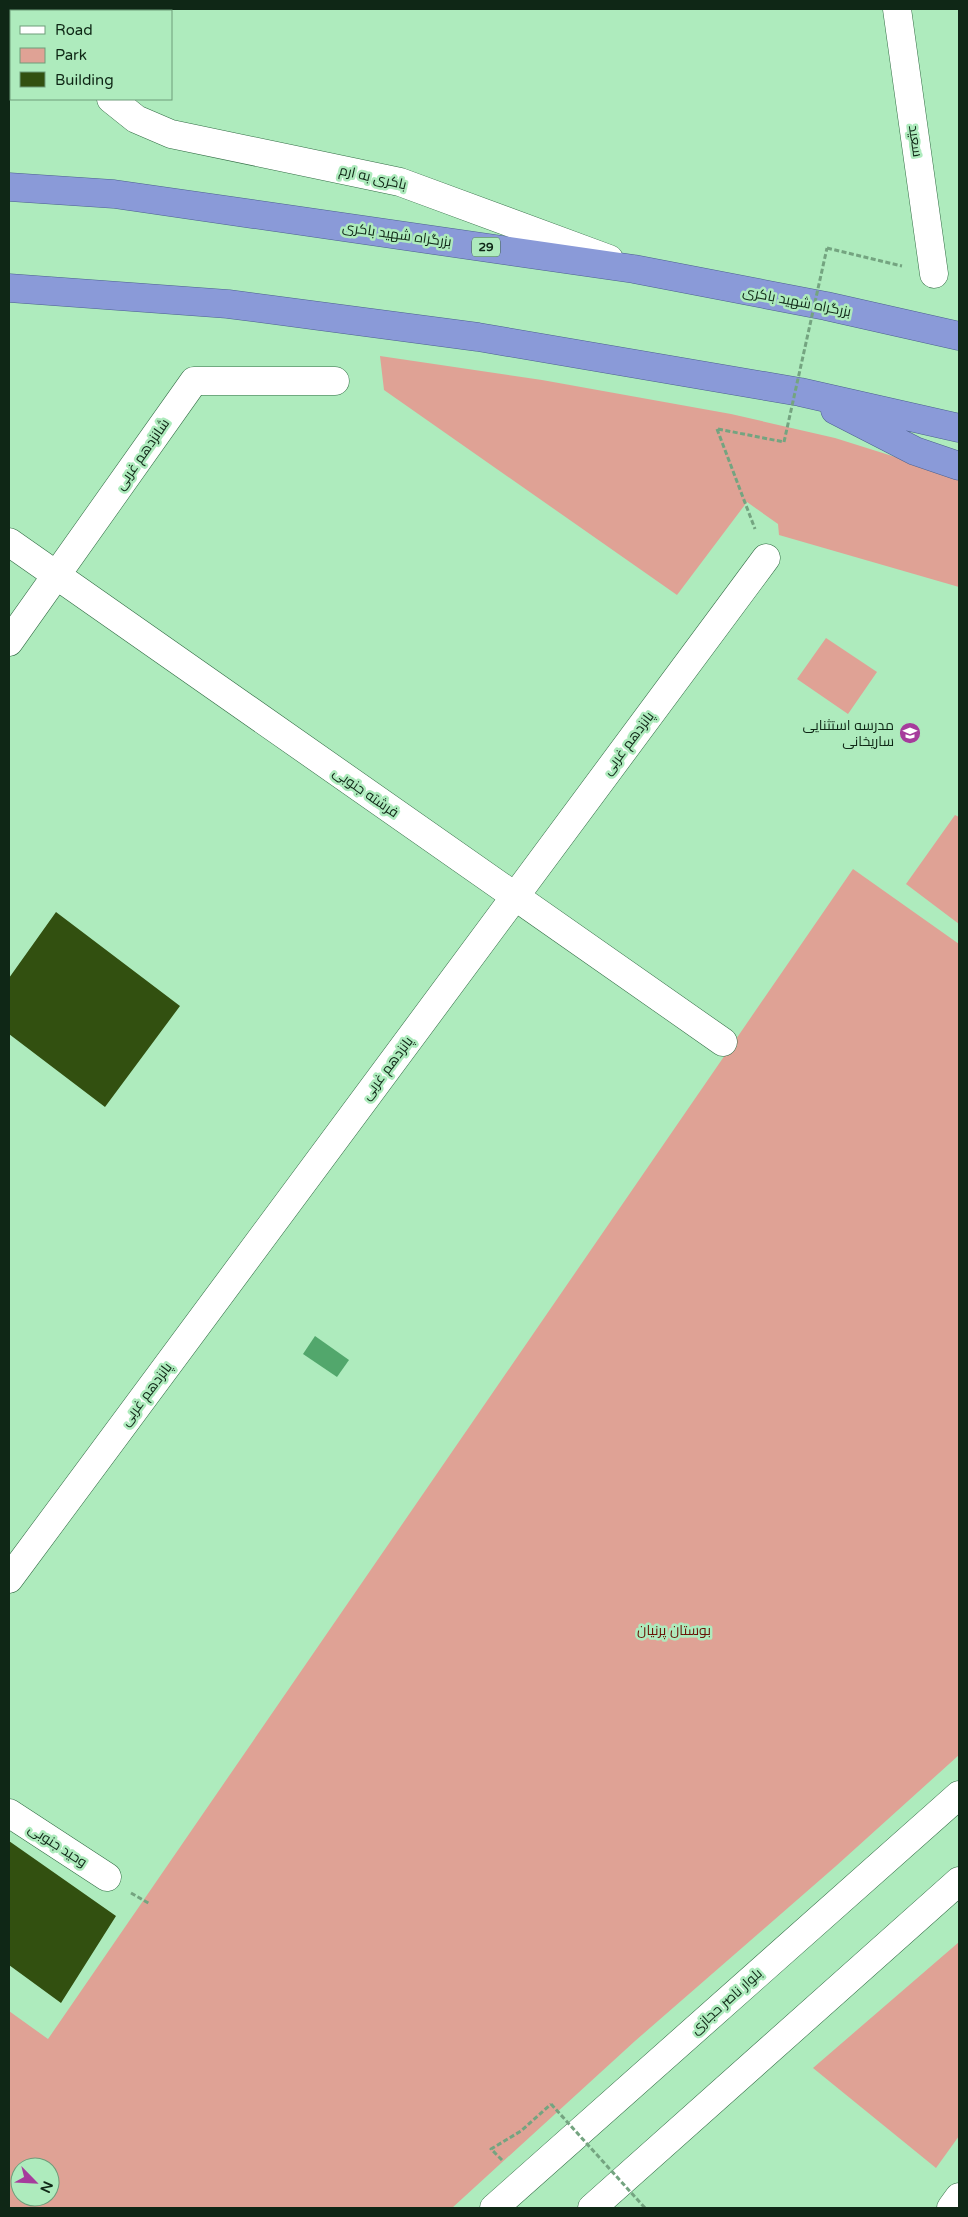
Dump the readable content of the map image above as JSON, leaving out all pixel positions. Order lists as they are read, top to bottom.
{
  "streets": {
    "highway": ["بزرگراه شهید باکری", "29"],
    "street": [
      "سعید",
      "باکری به ارم",
      "شانزدهم غربی",
      "پانزدهم غربی",
      "فرشته جنوبی",
      "وحید جنوبی",
      "بلوار ناصر حجازی"
    ]
  },
  "crossings": [
    ["باکری به ارم", "بزرگراه شهید باکری"],
    ["شانزدهم غربی", "فرشته جنوبی"],
    ["پانزدهم غربی", "فرشته جنوبی"]
  ],
  "parks": ["بوستان پرنیان"],
  "places": {
    "school or university": ["مدرسه استثنایی ساریخانی"]
  },
  "legend": ["Road", "Park", "Building"],
  "north": "bottom right"
}
